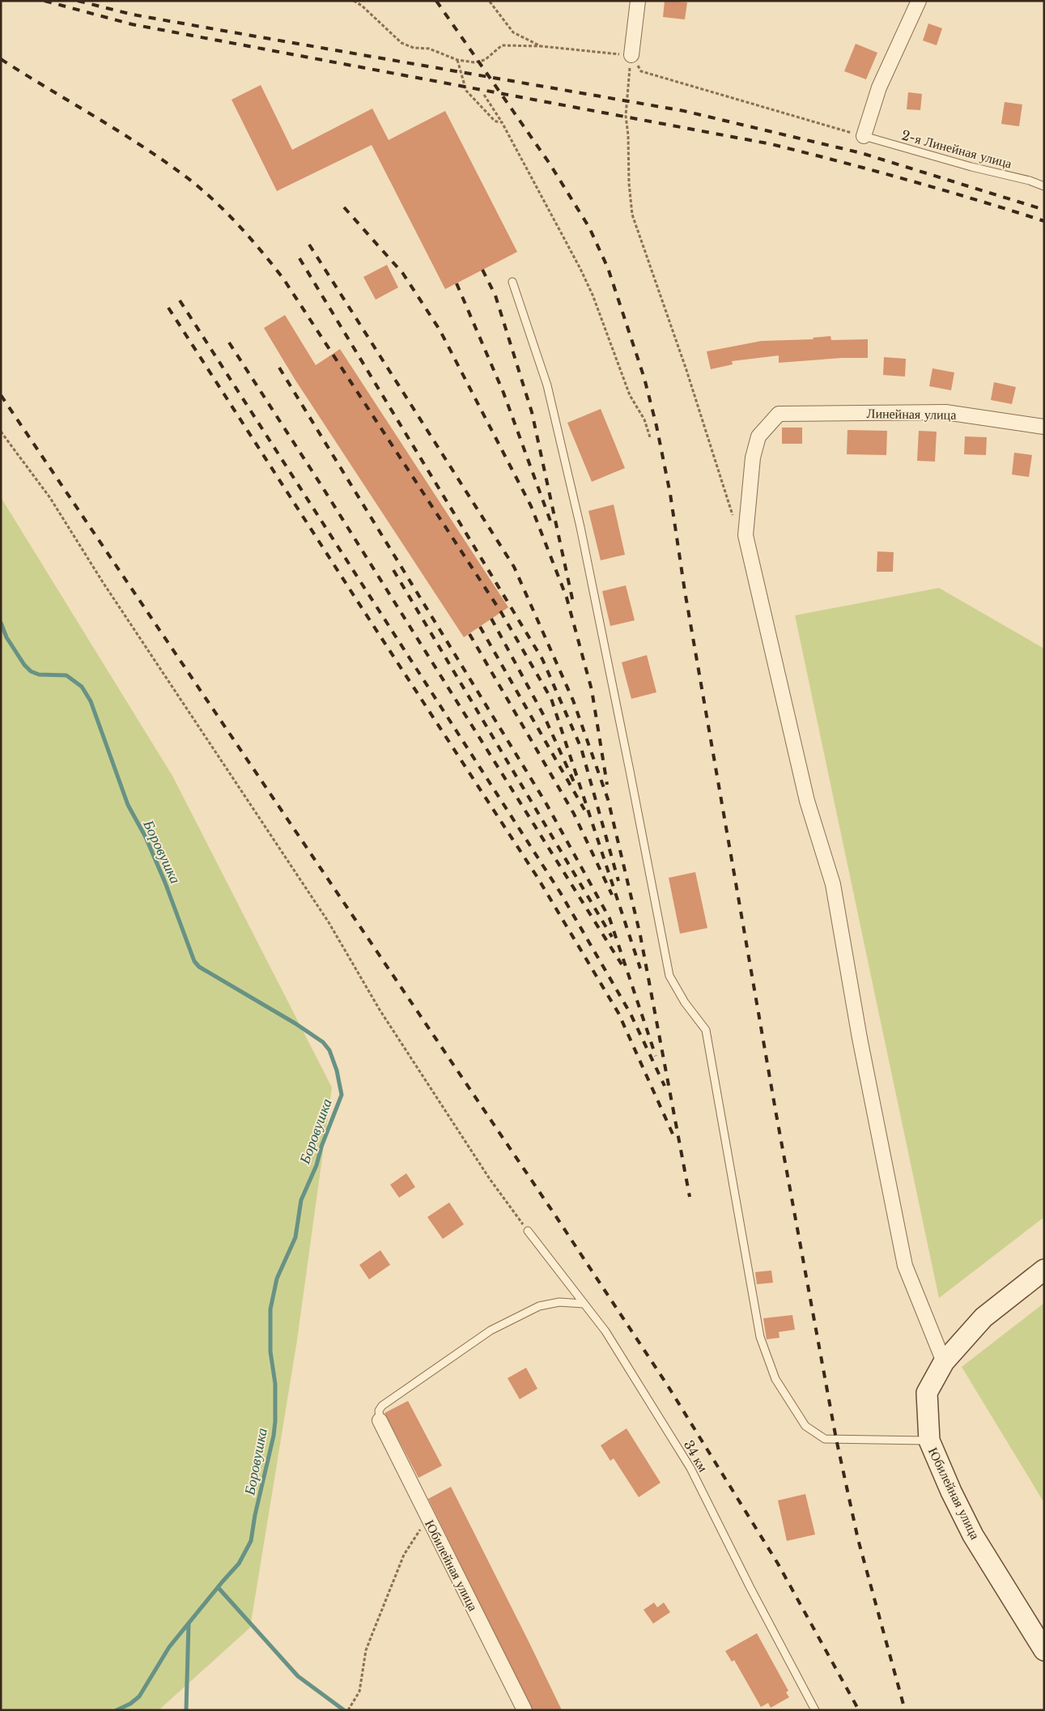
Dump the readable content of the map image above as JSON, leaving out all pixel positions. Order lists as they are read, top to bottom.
{
  "streets": {
    "main road": ["Юбилейная улица"],
    "street": ["Линейная улица"],
    "lane": ["2-я Линейная улица", "34 км"]
  },
  "water": ["Боровушка"]
}
